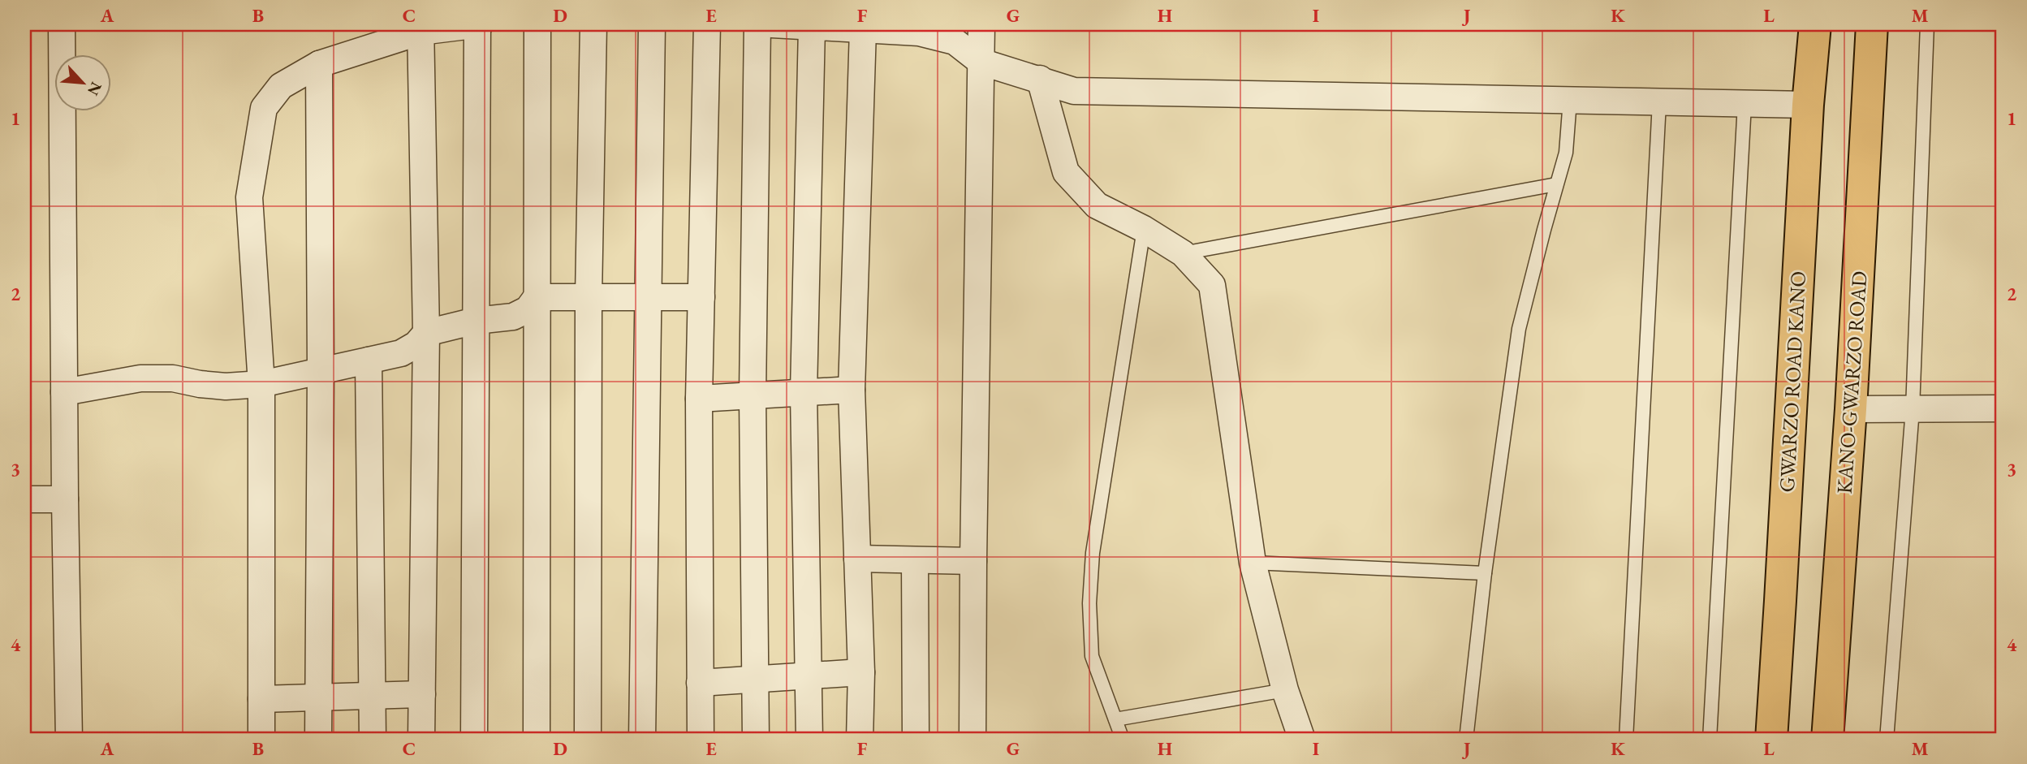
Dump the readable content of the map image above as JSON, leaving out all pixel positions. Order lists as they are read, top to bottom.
{
  "streets": {
    "main road": ["GWARZO ROAD KANO", "KANO-GWARZO ROAD"]
  },
  "north": "bottom right",
  "grid": {
    "columns": [
      "A",
      "B",
      "C",
      "D",
      "E",
      "F",
      "G",
      "H",
      "I",
      "J",
      "K",
      "L",
      "M"
    ],
    "rows": [
      "1",
      "2",
      "3",
      "4"
    ]
  }
}
